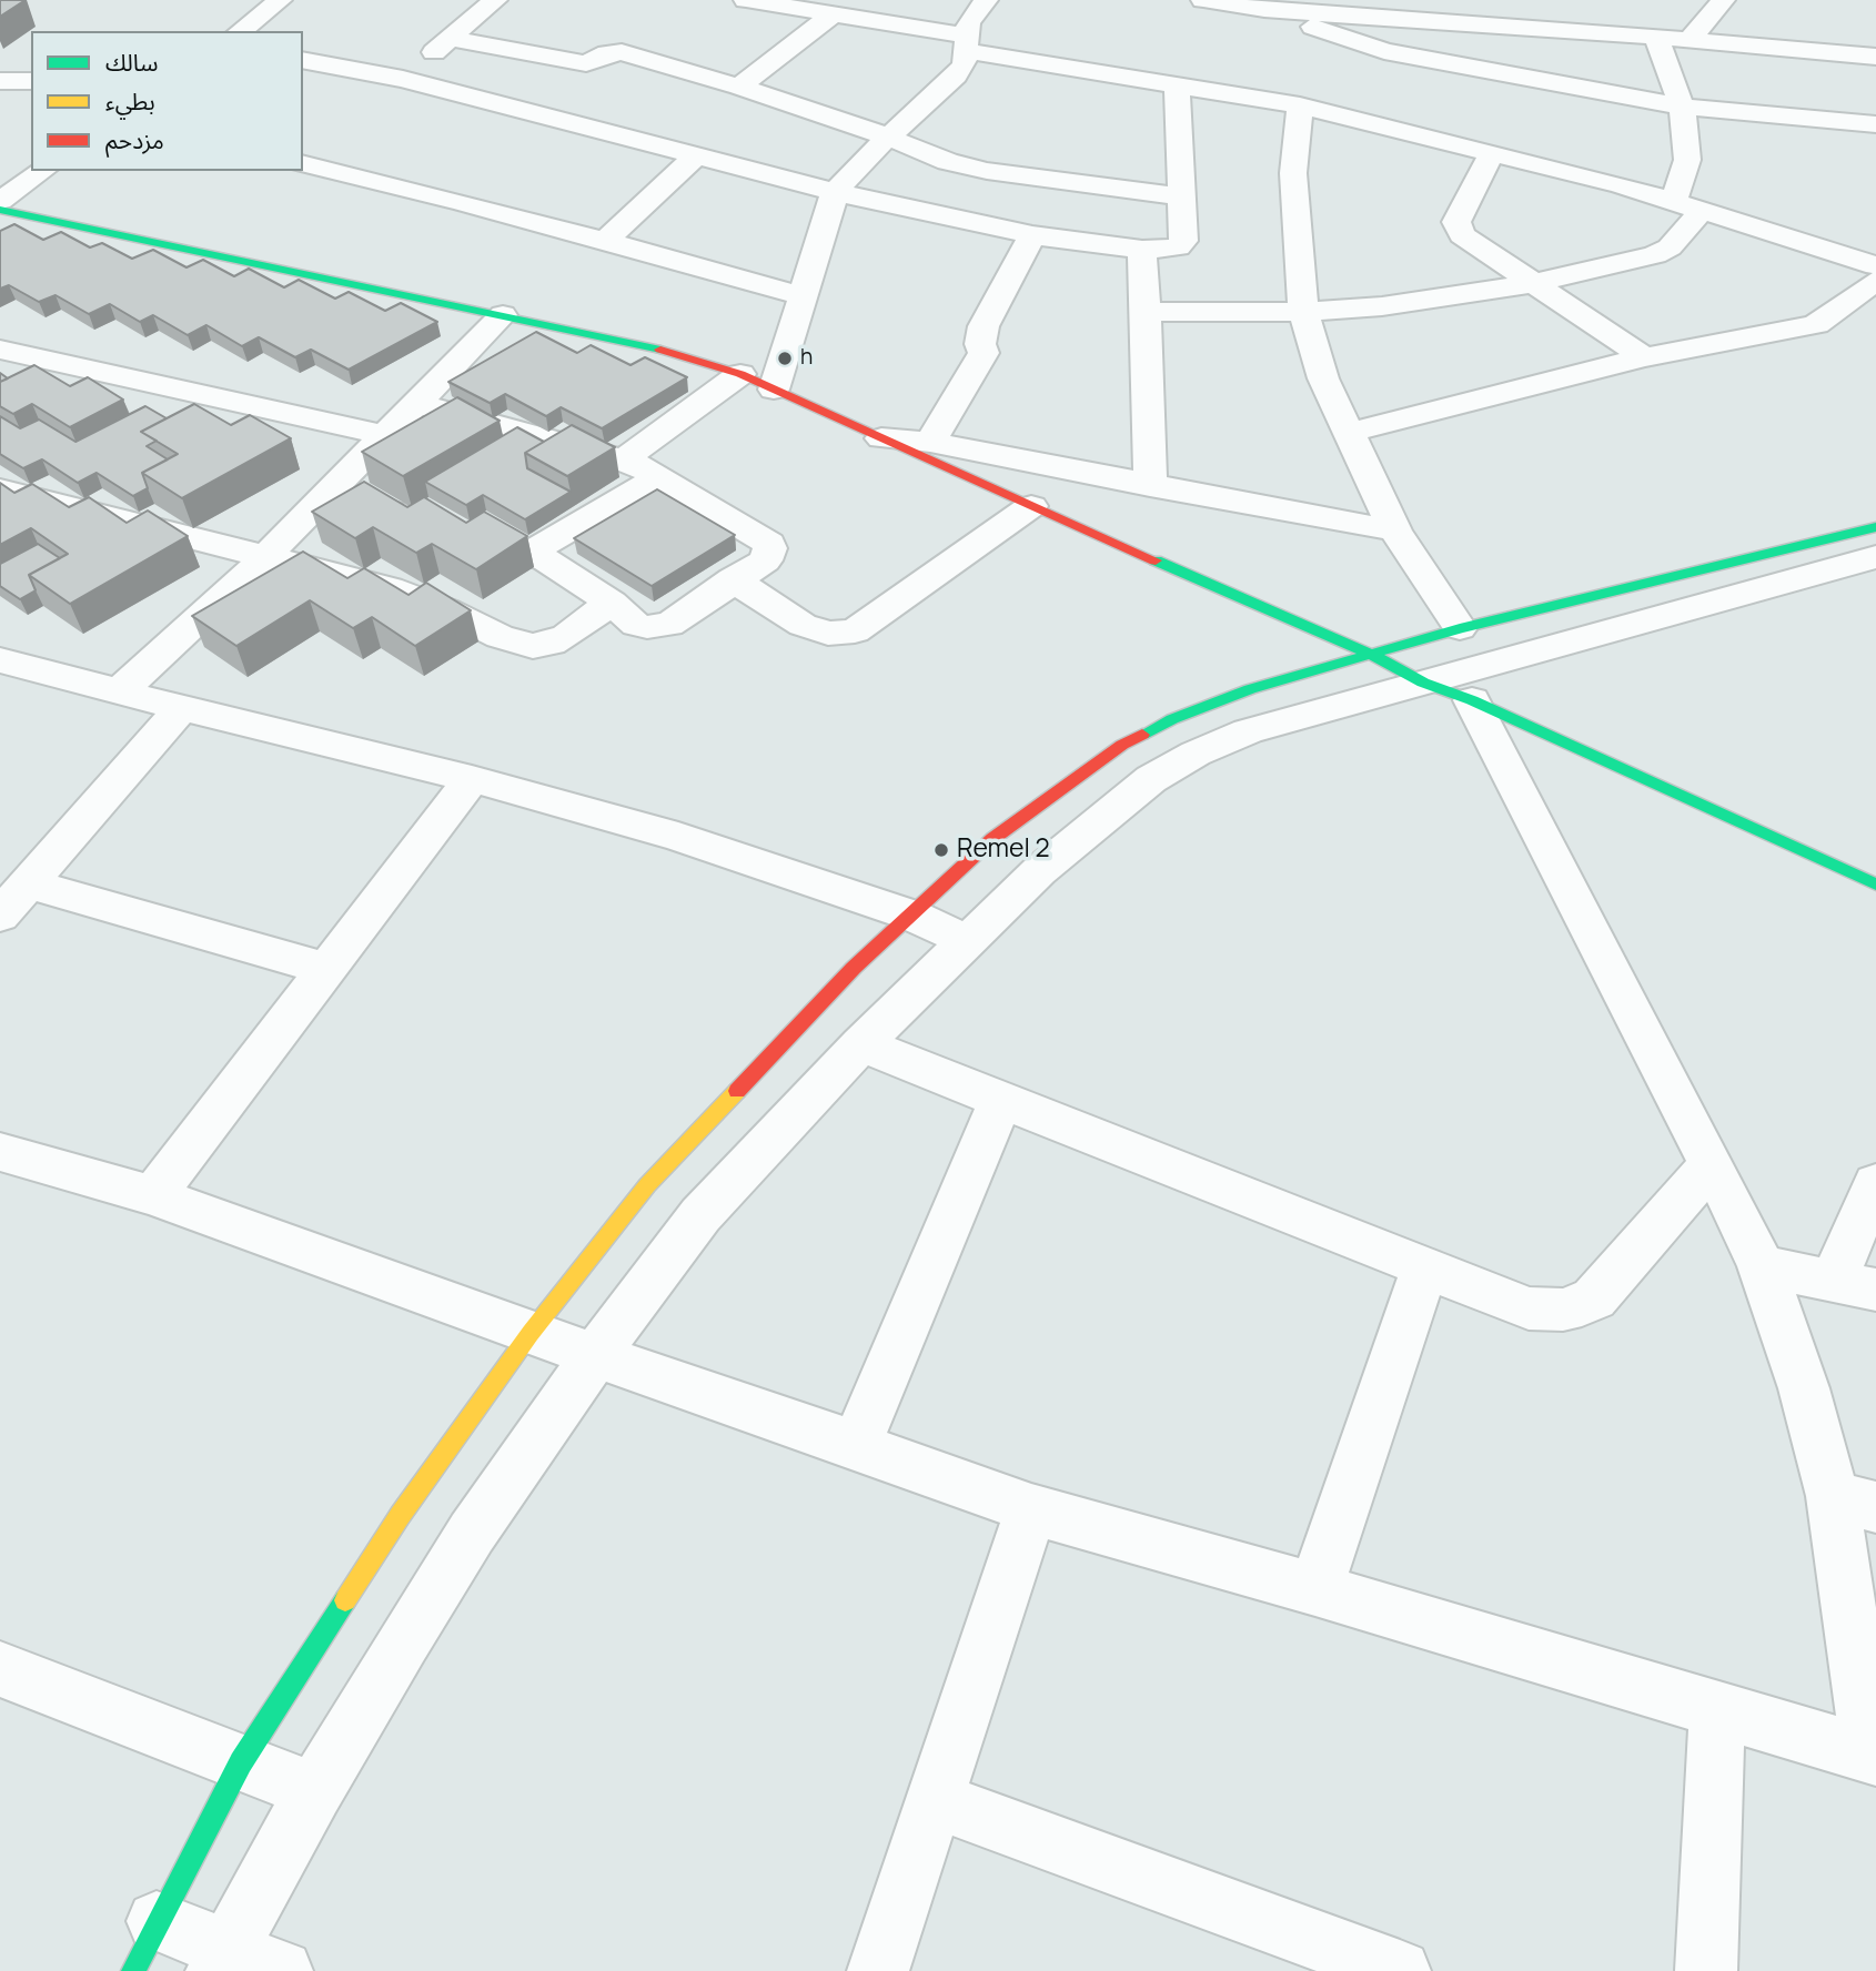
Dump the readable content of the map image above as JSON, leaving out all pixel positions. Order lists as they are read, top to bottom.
{
  "places": ["h", "Remel 2"],
  "legend": ["سالك", "بطيء", "مزدحم"]
}
